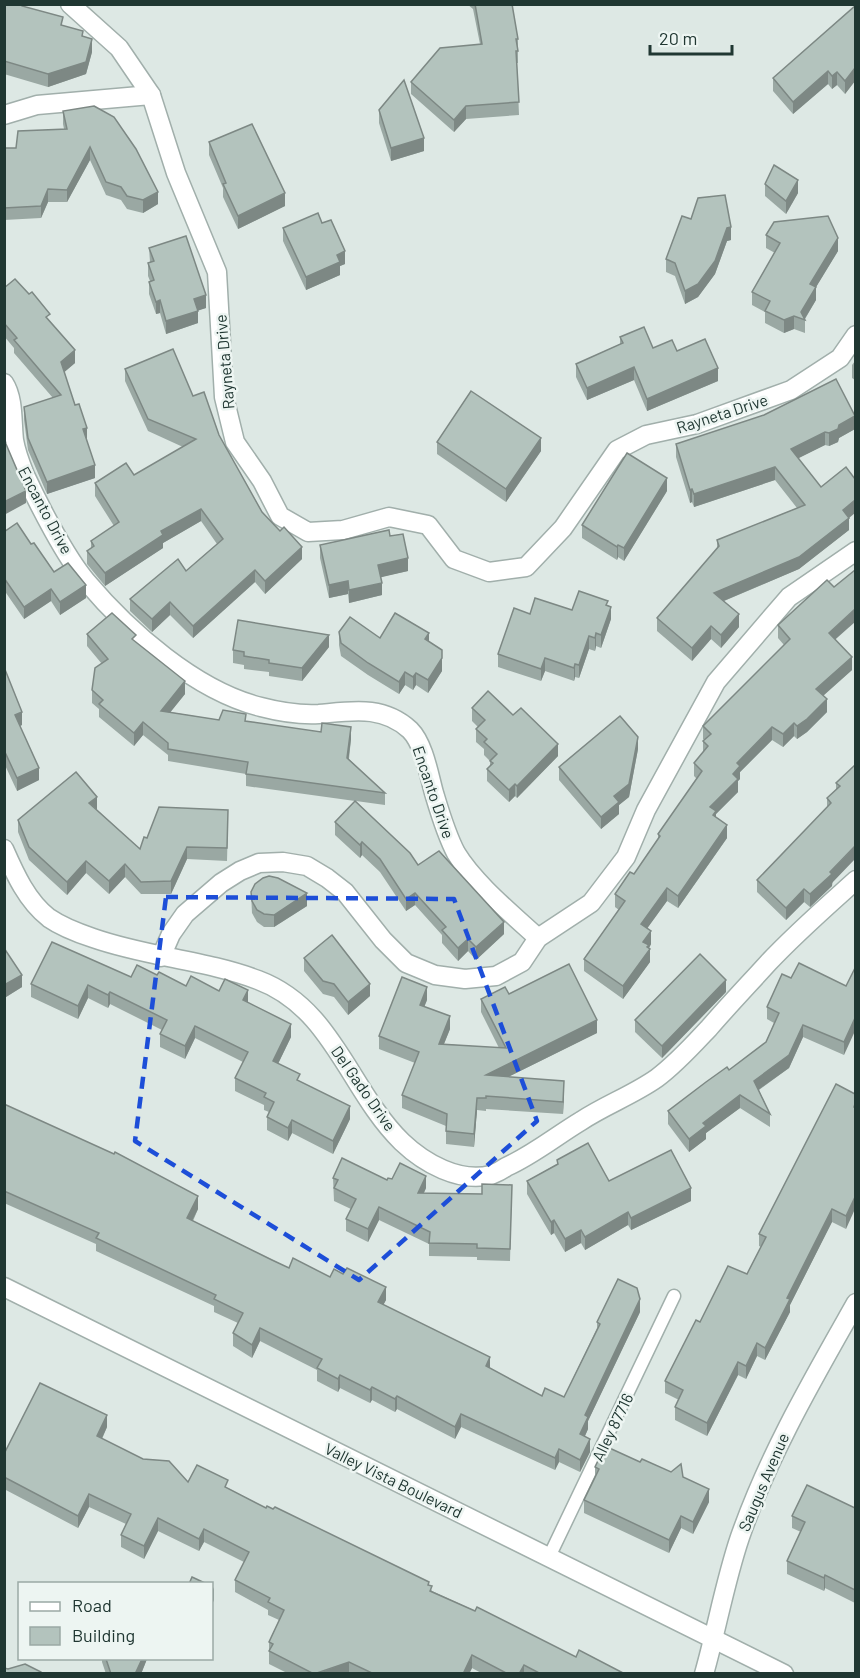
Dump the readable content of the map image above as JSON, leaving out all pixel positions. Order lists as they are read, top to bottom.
{
  "streets": {
    "street": [
      "Rayneta Drive",
      "Encanto Drive",
      "Del Gado Drive",
      "Valley Vista Boulevard",
      "Saugus Avenue"
    ],
    "lane": ["Alley 87716"]
  },
  "crossings": [
    ["Alley 87716", "Valley Vista Boulevard"],
    ["Valley Vista Boulevard", "Saugus Avenue"]
  ],
  "legend": ["Road", "Building"],
  "scale_bar": "20 m"
}
